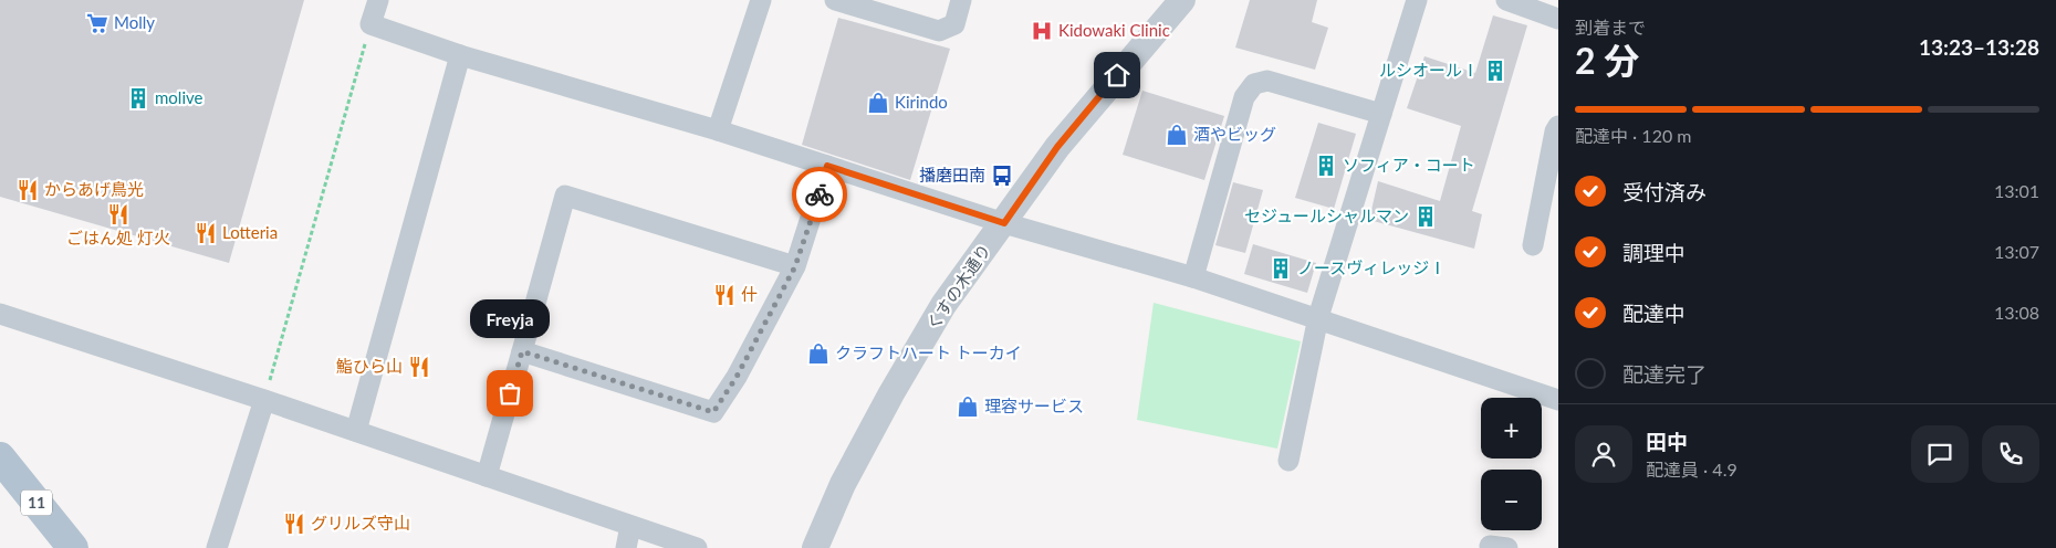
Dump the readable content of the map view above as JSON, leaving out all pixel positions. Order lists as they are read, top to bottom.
{
  "streets": {
    "main road": ["11"],
    "street": ["くすの木通り"]
  },
  "places": {
    "supermarket": ["Molly"],
    "hospital": ["Kidowaki Clinic"],
    "building": [
      "ルシオールⅠ",
      "molive",
      "ソフィア・コート",
      "セジュールシャルマン",
      "ノースヴィレッジⅠ"
    ],
    "shop": [
      "Kirindo",
      "酒やビッグ",
      "クラフトハート トーカイ",
      "理容サービス"
    ],
    "bus stop": ["播磨田南"],
    "restaurant": [
      "からあげ鳥光",
      "ごはん処 灯火",
      "Lotteria",
      "什",
      "鮨ひら山",
      "グリルズ守山"
    ],
    "other": ["Freyja"]
  },
  "page": {
    "heading": ["2 分", "到着まで", "13:23–13:28"],
    "panel": ["田中", "配達員 · 4.9"],
    "bar": "配達中 · 120 m",
    "list": [
      ["受付済み", "13:01"],
      ["調理中", "13:07"],
      ["配達中", "13:08"],
      "配達完了"
    ],
    "bubble": "Freyja",
    "map_buttons": ["+", "−"]
  }
}
